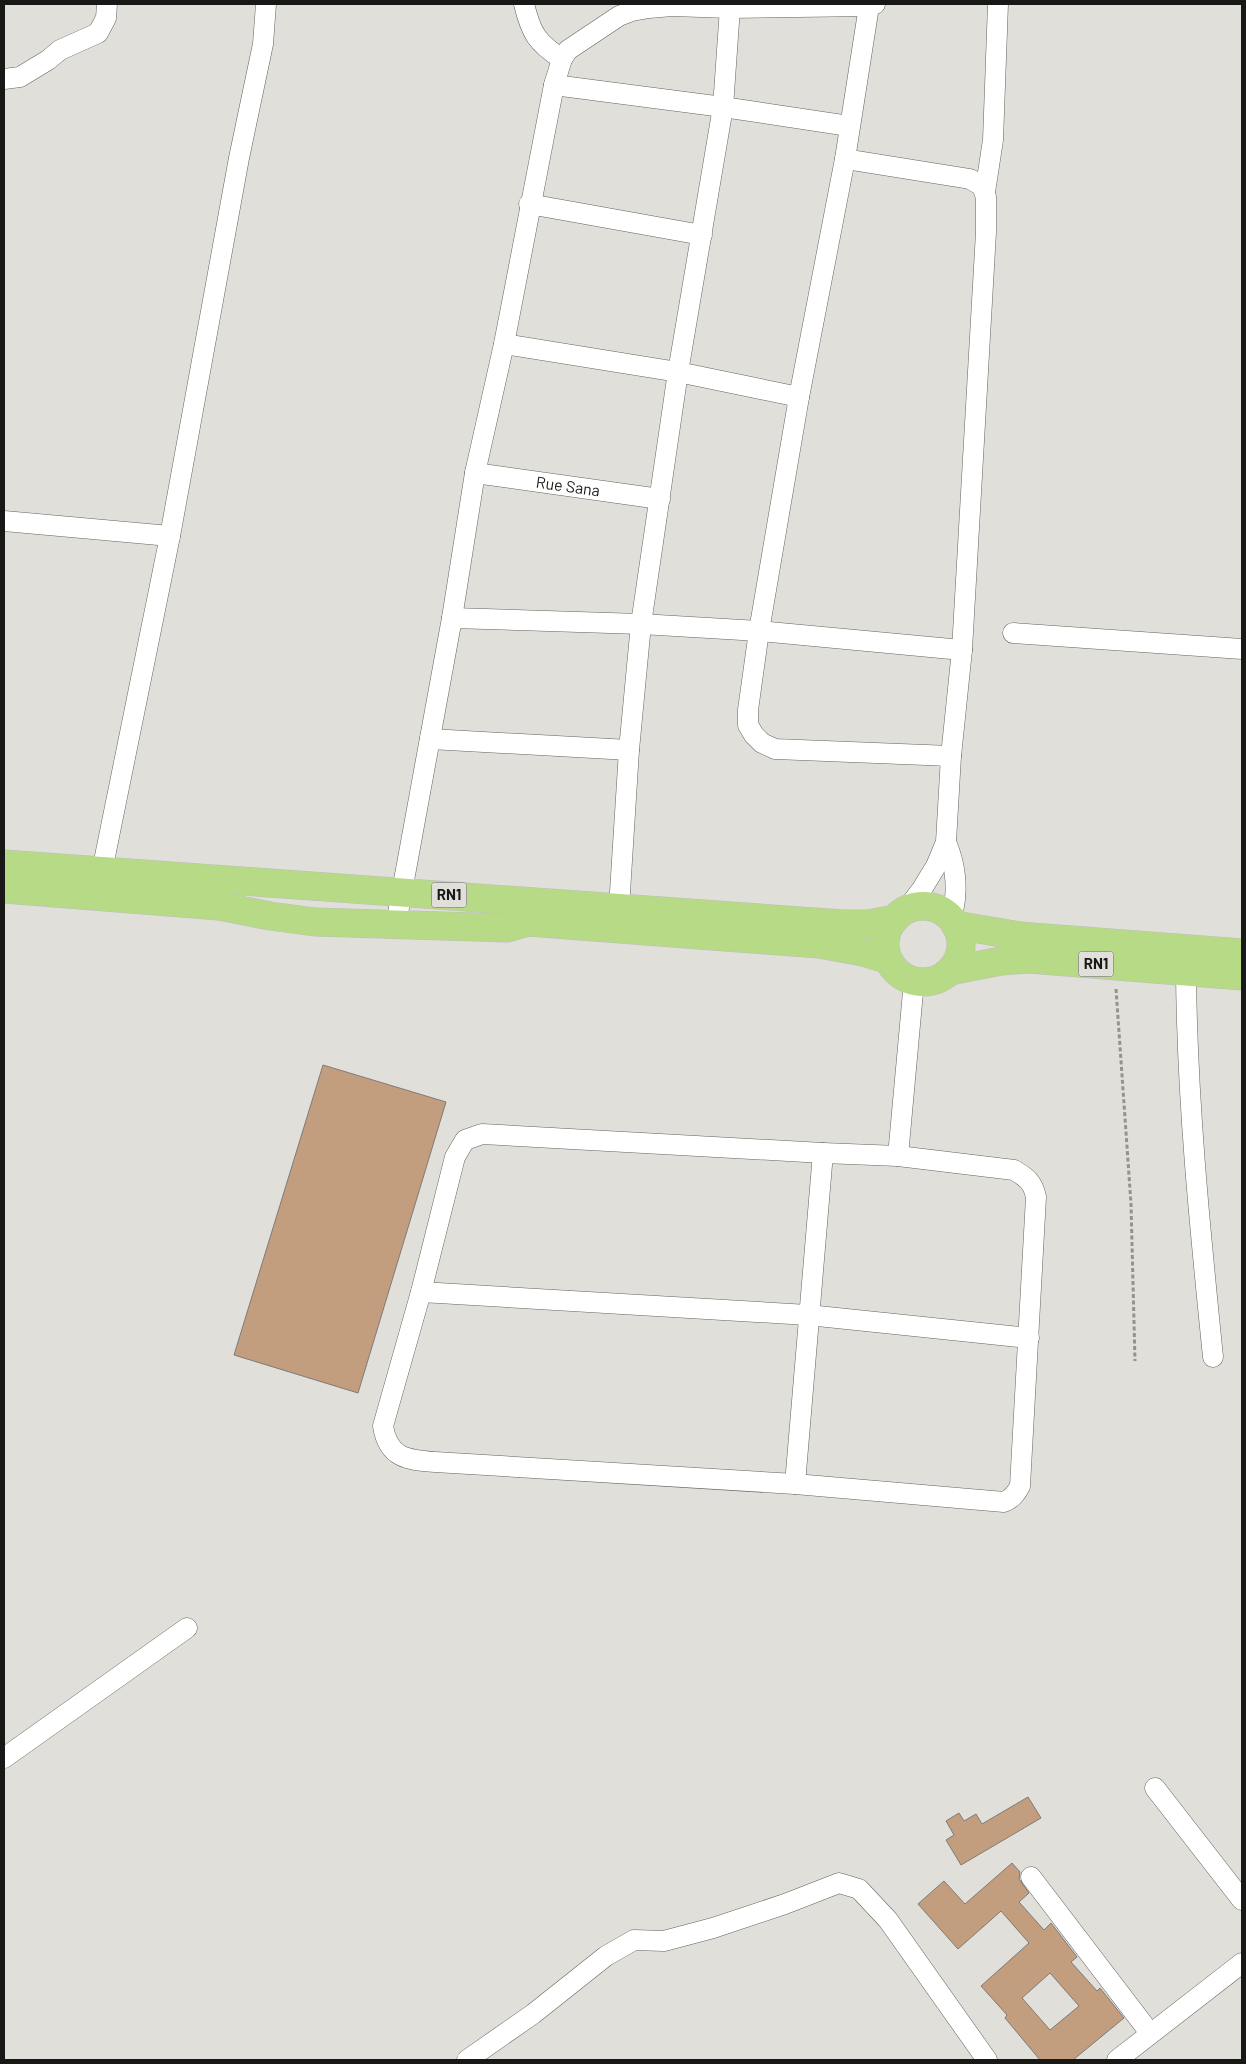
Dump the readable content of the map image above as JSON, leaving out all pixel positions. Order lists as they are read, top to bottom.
{
  "streets": {
    "main road": ["RN1"],
    "street": ["Rue Sana"]
  }
}
